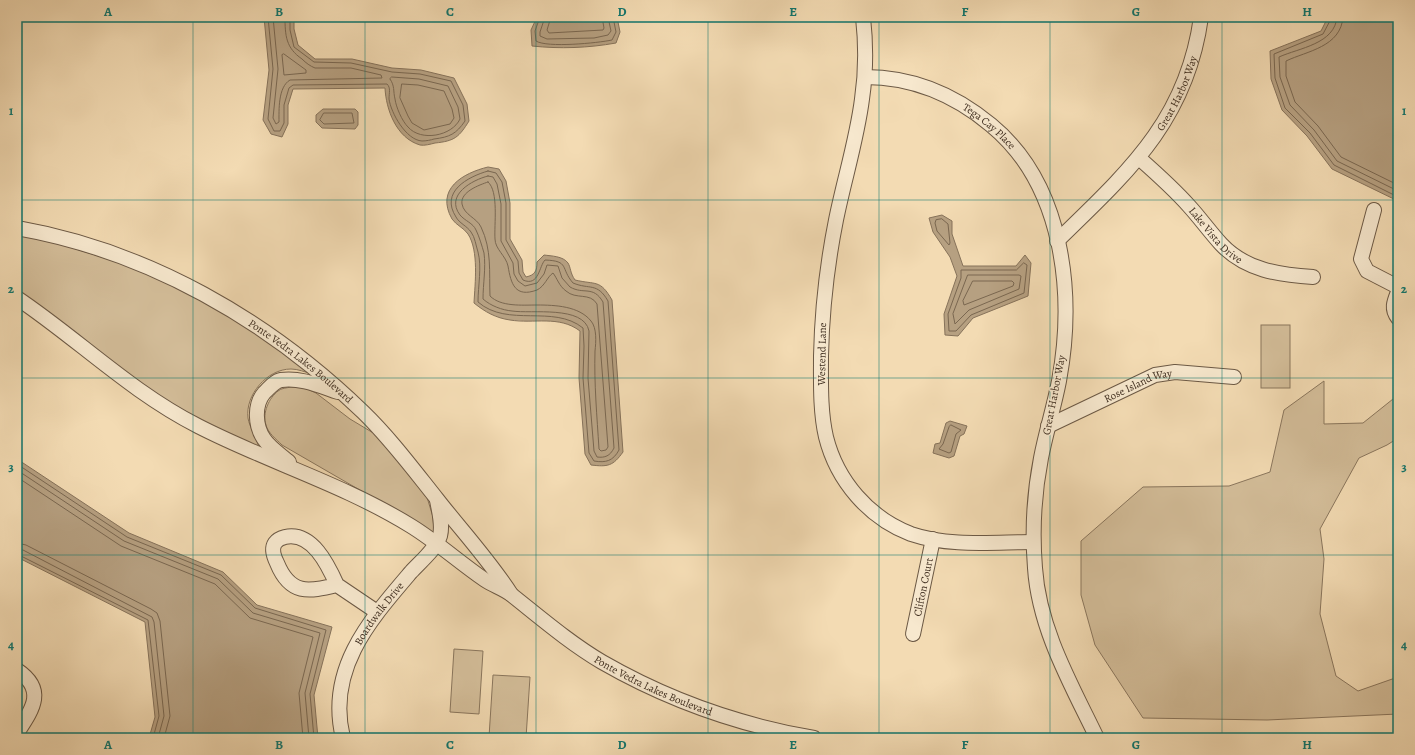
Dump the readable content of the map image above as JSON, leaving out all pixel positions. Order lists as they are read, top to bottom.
{
  "streets": {
    "street": [
      "Great Harbor Way",
      "Tega Cay Place",
      "Lake Vista Drive",
      "Westend Lane",
      "Ponte Vedra Lakes Boulevard",
      "Rose Island Way",
      "Clifton Court",
      "Boardwalk Drive"
    ]
  },
  "crossings": [
    ["Great Harbor Way", "Tega Cay Place"],
    ["Great Harbor Way", "Lake Vista Drive"],
    ["Great Harbor Way", "Westend Lane"],
    ["Great Harbor Way", "Rose Island Way"],
    ["Tega Cay Place", "Westend Lane"],
    ["Westend Lane", "Clifton Court"],
    ["Ponte Vedra Lakes Boulevard", "Boardwalk Drive"]
  ],
  "grid": {
    "columns": [
      "A",
      "B",
      "C",
      "D",
      "E",
      "F",
      "G",
      "H"
    ],
    "rows": [
      "1",
      "2",
      "3",
      "4"
    ]
  }
}
